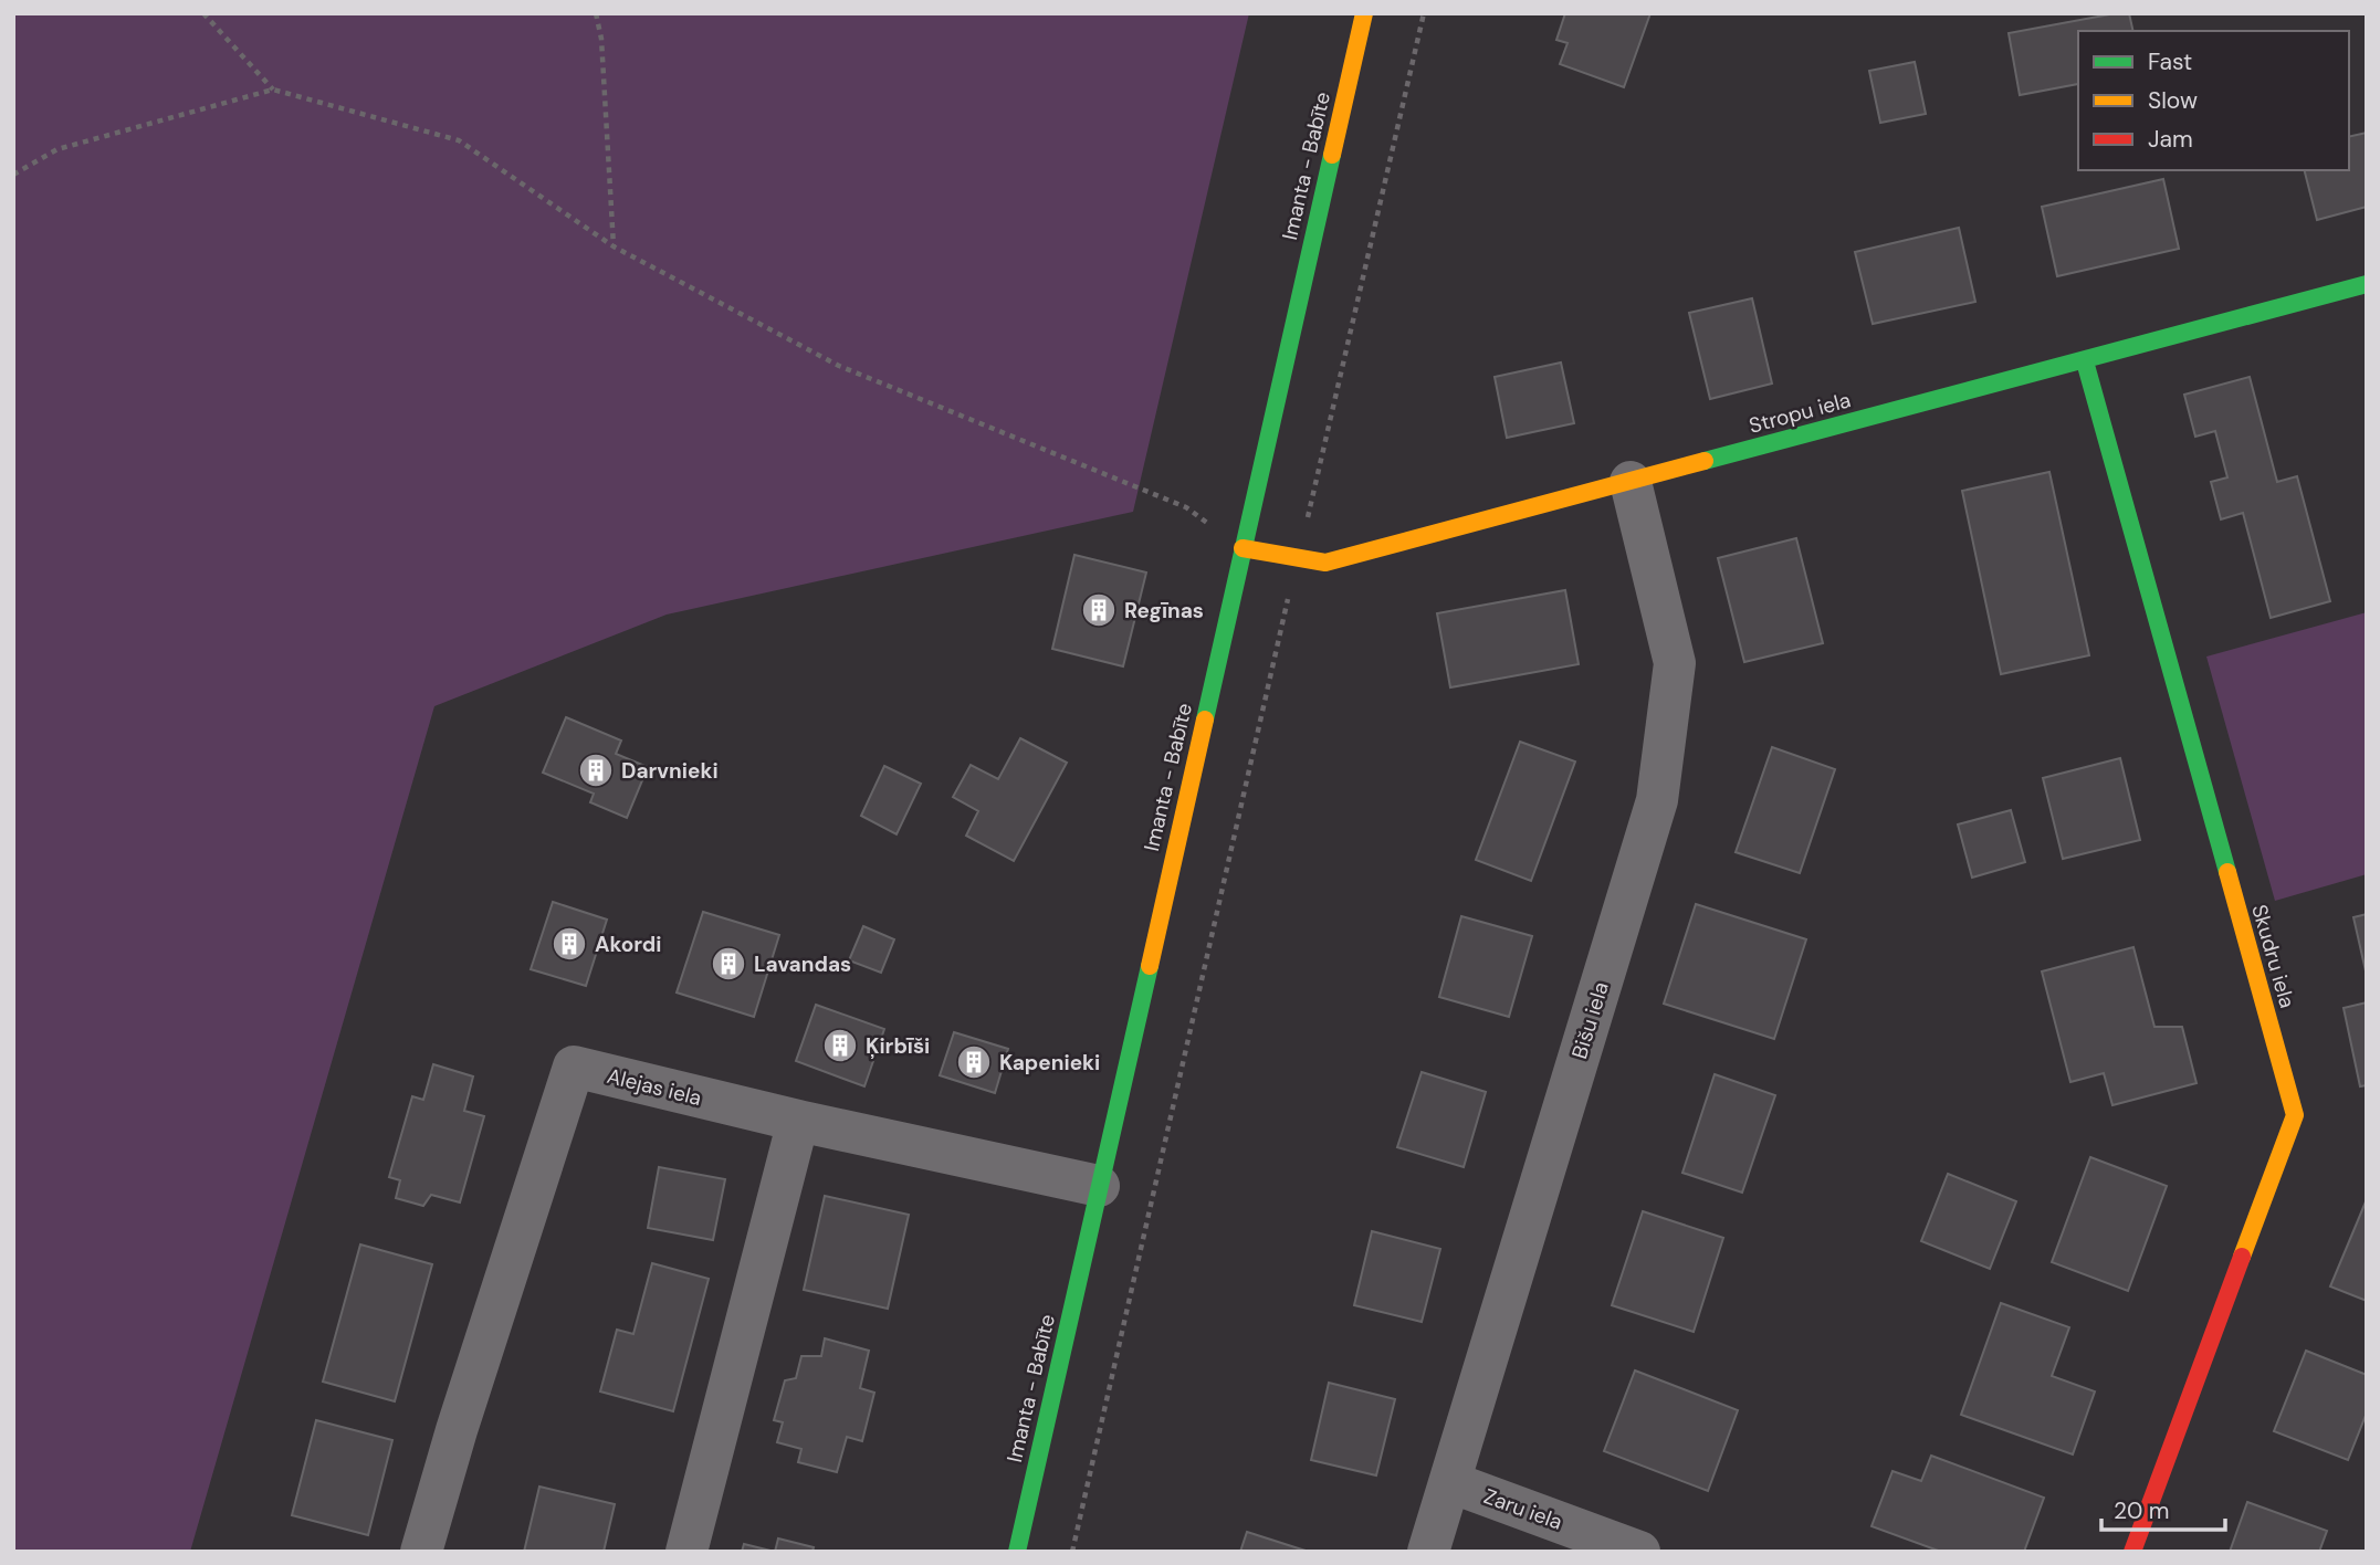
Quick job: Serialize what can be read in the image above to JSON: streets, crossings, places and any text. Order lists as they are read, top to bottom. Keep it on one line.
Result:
{"streets":{"street":["Imanta - Babīte","Stropu iela","Skudru iela","Bišu iela","Alejas iela","Zaru iela"]},"crossings":[["Imanta - Babīte","Stropu iela"],["Stropu iela","Skudru iela"],["Stropu iela","Bišu iela"],["Bišu iela","Zaru iela"]],"places":{"building":["Regīnas","Darvnieki","Akordi","Lavandas","Ķirbīši","Kapenieki"]},"legend":["Fast","Slow","Jam"],"scale_bar":"20 m"}
